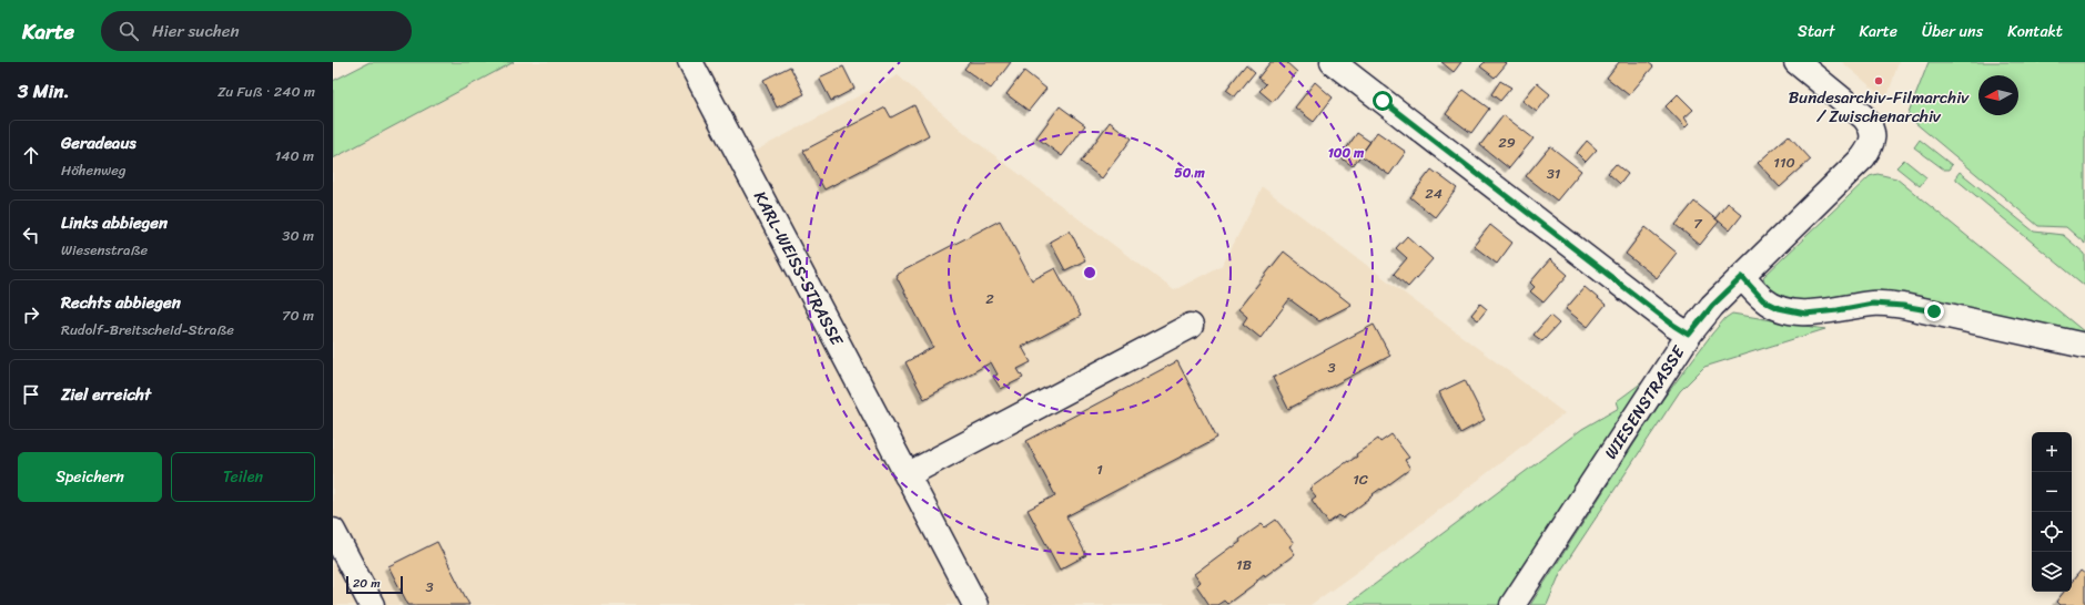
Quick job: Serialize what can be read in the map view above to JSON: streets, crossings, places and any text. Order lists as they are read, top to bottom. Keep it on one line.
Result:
{"streets":{"street":["KARL-WEISS-STRASSE","WIESENSTRASSE"]},"places":["Bundesarchiv-Filmarchiv / Zwischenarchiv"],"house_numbers":["29","110","31","24","7","2","3","1","1C","1B","3"],"scale_bar":"20 m","north":"left","page":{"header":"Karte","search":"Hier suchen","nav":["Start","Karte","Über uns","Kontakt"],"heading":["3 Min.","Zu Fuß · 240 m"],"list":[["Geradeaus","Höhenweg","140 m"],["Links abbiegen","Wiesenstraße","30 m"],["Rechts abbiegen","Rudolf-Breitscheid-Straße","70 m"],"Ziel erreicht"],"map_buttons":["+","−"],"buttons":["Speichern","Teilen"],"scale":"20 m"},"rings":["100 m","50 m"]}
